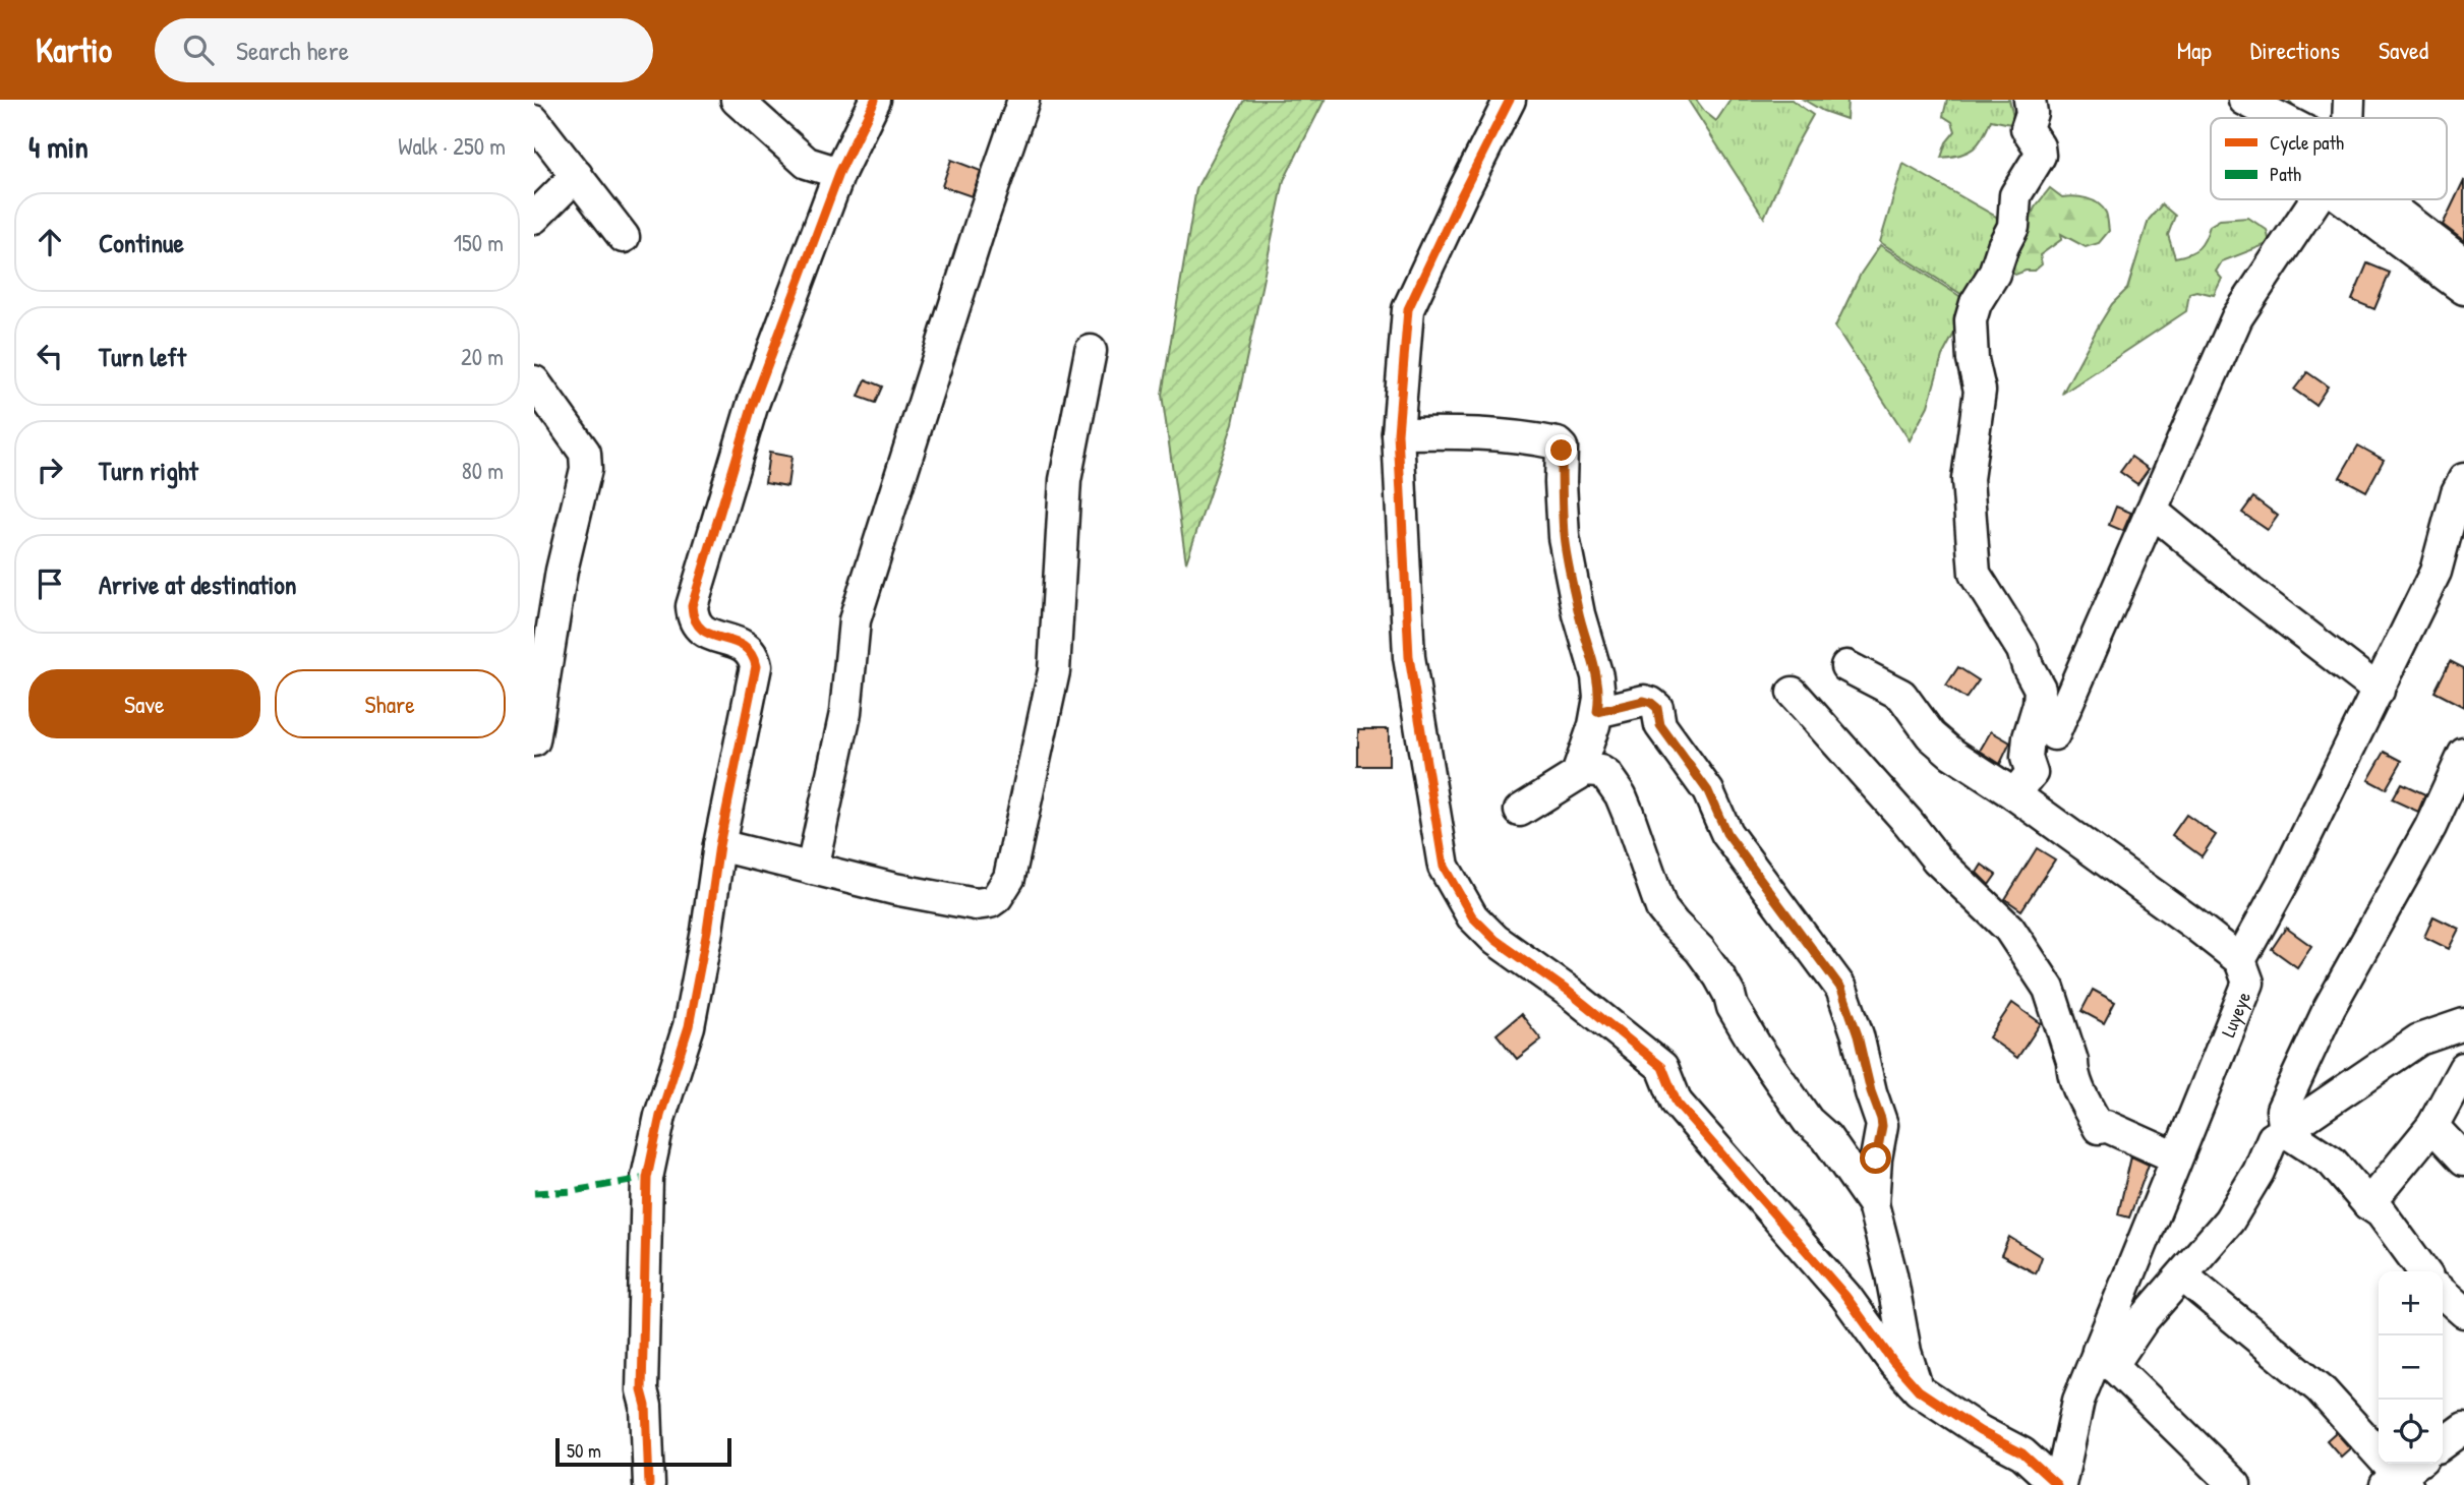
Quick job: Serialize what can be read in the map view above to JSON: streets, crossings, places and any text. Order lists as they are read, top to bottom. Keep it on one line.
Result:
{"streets":{"street":["Luyeye"]},"legend":["Cycle path","Path"],"scale_bar":"50 m","page":{"header":"Kartio","search":"Search here","nav":["Map","Directions","Saved"],"heading":["4 min","Walk · 250 m"],"list":[["Continue","150 m"],["Turn left","20 m"],["Turn right","80 m"],"Arrive at destination"],"buttons":["Save","Share"],"map_buttons":["+","−"],"scale":"50 m"}}
